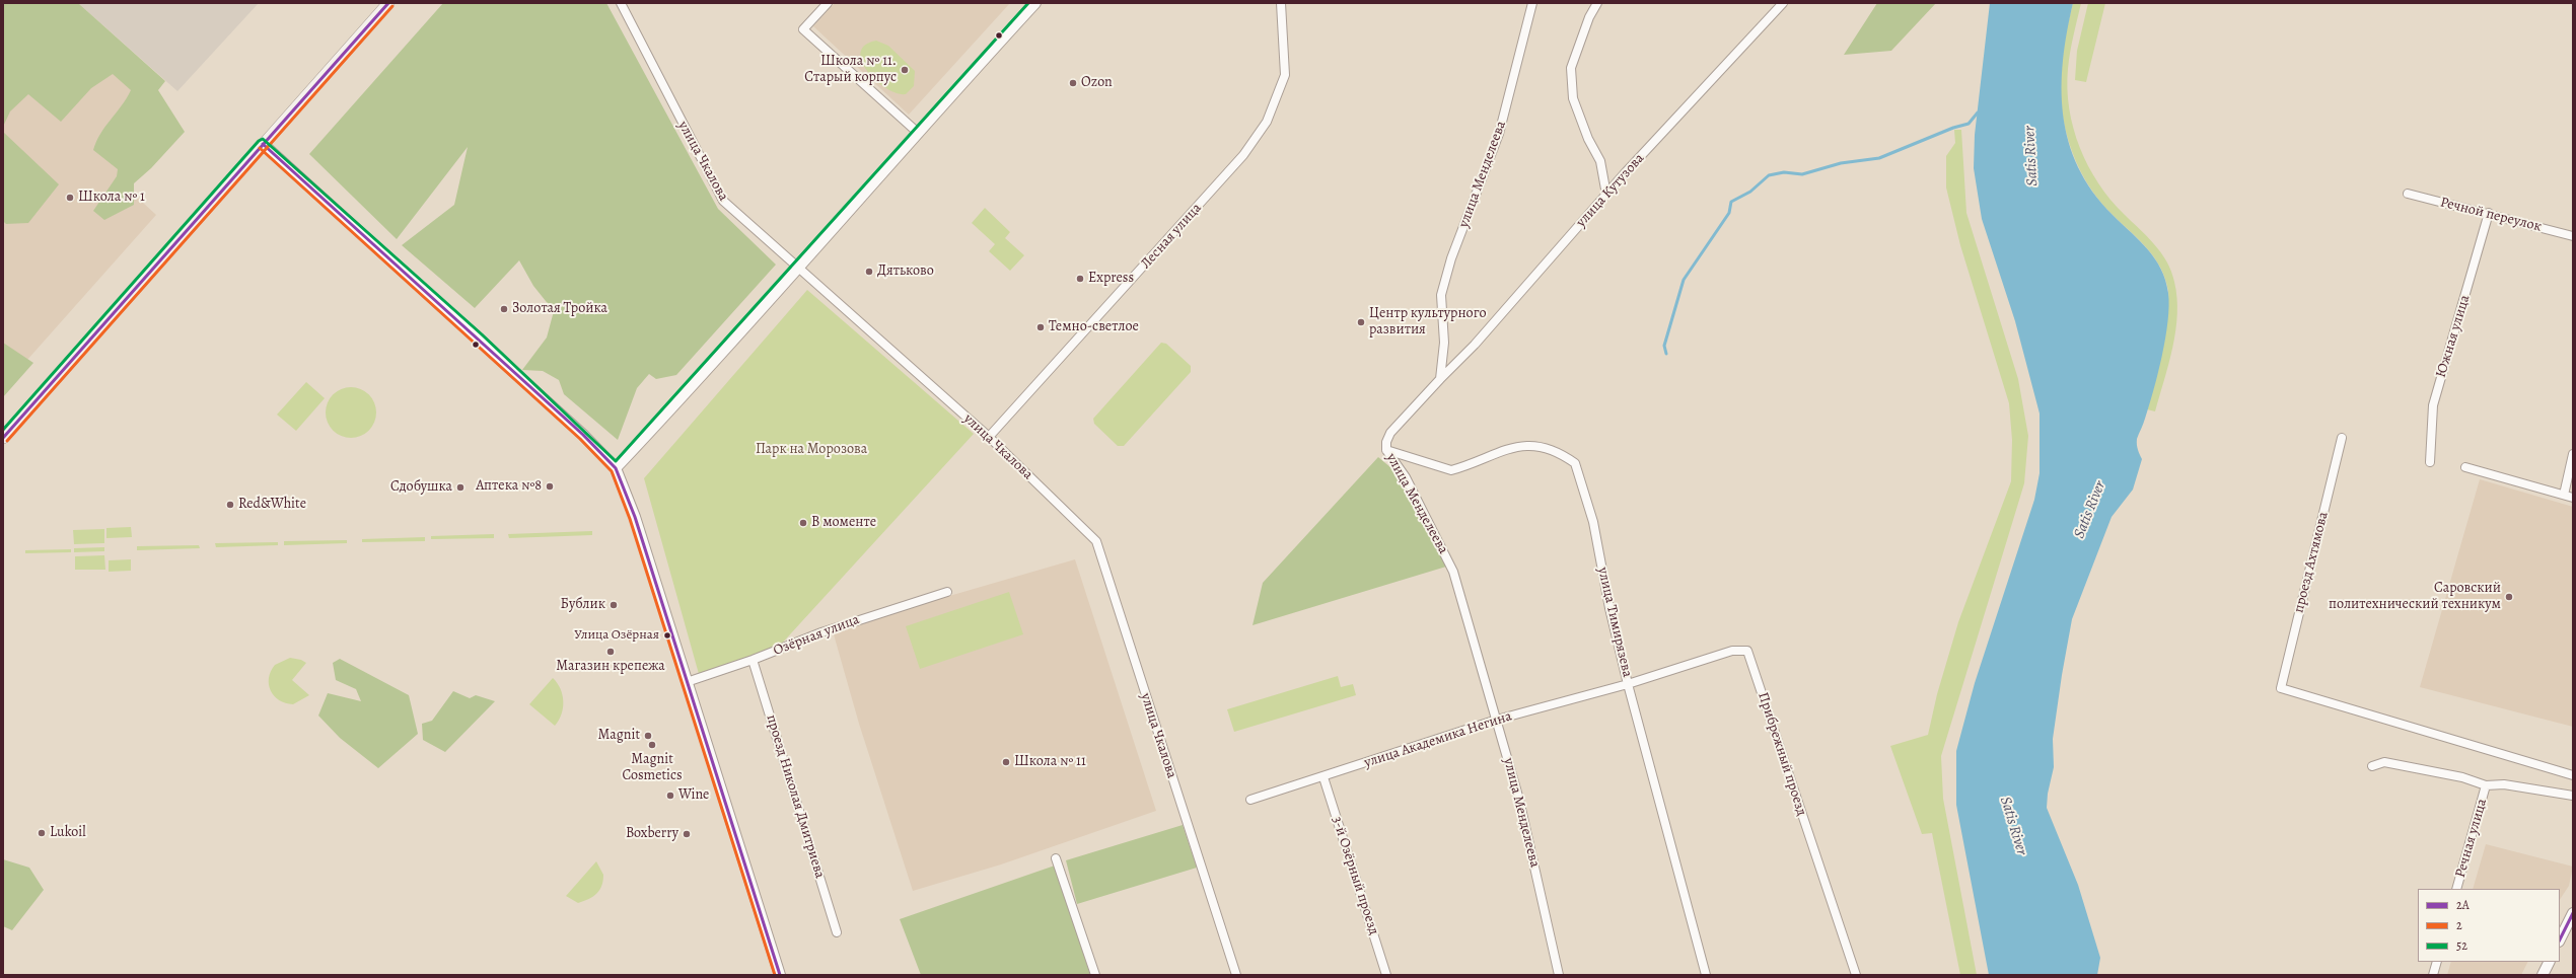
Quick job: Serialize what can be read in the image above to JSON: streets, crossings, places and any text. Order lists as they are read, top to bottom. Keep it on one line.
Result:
{"streets":{"street":["улица Чкалова","улица Менделеева","улица Кутузова","Речной переулок","Лесная улица","Южная улица","проезд Ахтямова","улица Тимирязева","Озёрная улица","улица Академика Негина","Прибрежный проезд","проезд Николая Дмитриева","Речная улица","3-й Озёрный проезд"]},"crossings":[["улица Чкалова","Лесная улица"],["улица Менделеева","улица Кутузова"],["улица Менделеева","улица Тимирязева"],["улица Менделеева","улица Академика Негина"],["Речной переулок","Южная улица"],["улица Тимирязева","улица Академика Негина"],["улица Тимирязева","Прибрежный проезд"],["Озёрная улица","проезд Николая Дмитриева"],["улица Академика Негина","Прибрежный проезд"],["улица Академика Негина","3-й Озёрный проезд"]],"water":["Satis River"],"parks":["Парк на Морозова"],"places":["Школа № 11. Старый корпус","Ozon","Школа № 1","Дятьково","Express","Золотая Тройка","Центр культурного развития","Темно-светлое","Аптека №8","Сдобушка","Red&White","В моменте","Саровский политехнический техникум","Бублик","Улица Озёрная","Магазин крепежа","Magnit","Magnit Cosmetics","Школа № 11","Wine","Lukoil","Boxberry"],"lines":["transit line 2А","transit line 52","transit line 2"],"legend":["2А","2","52"]}
